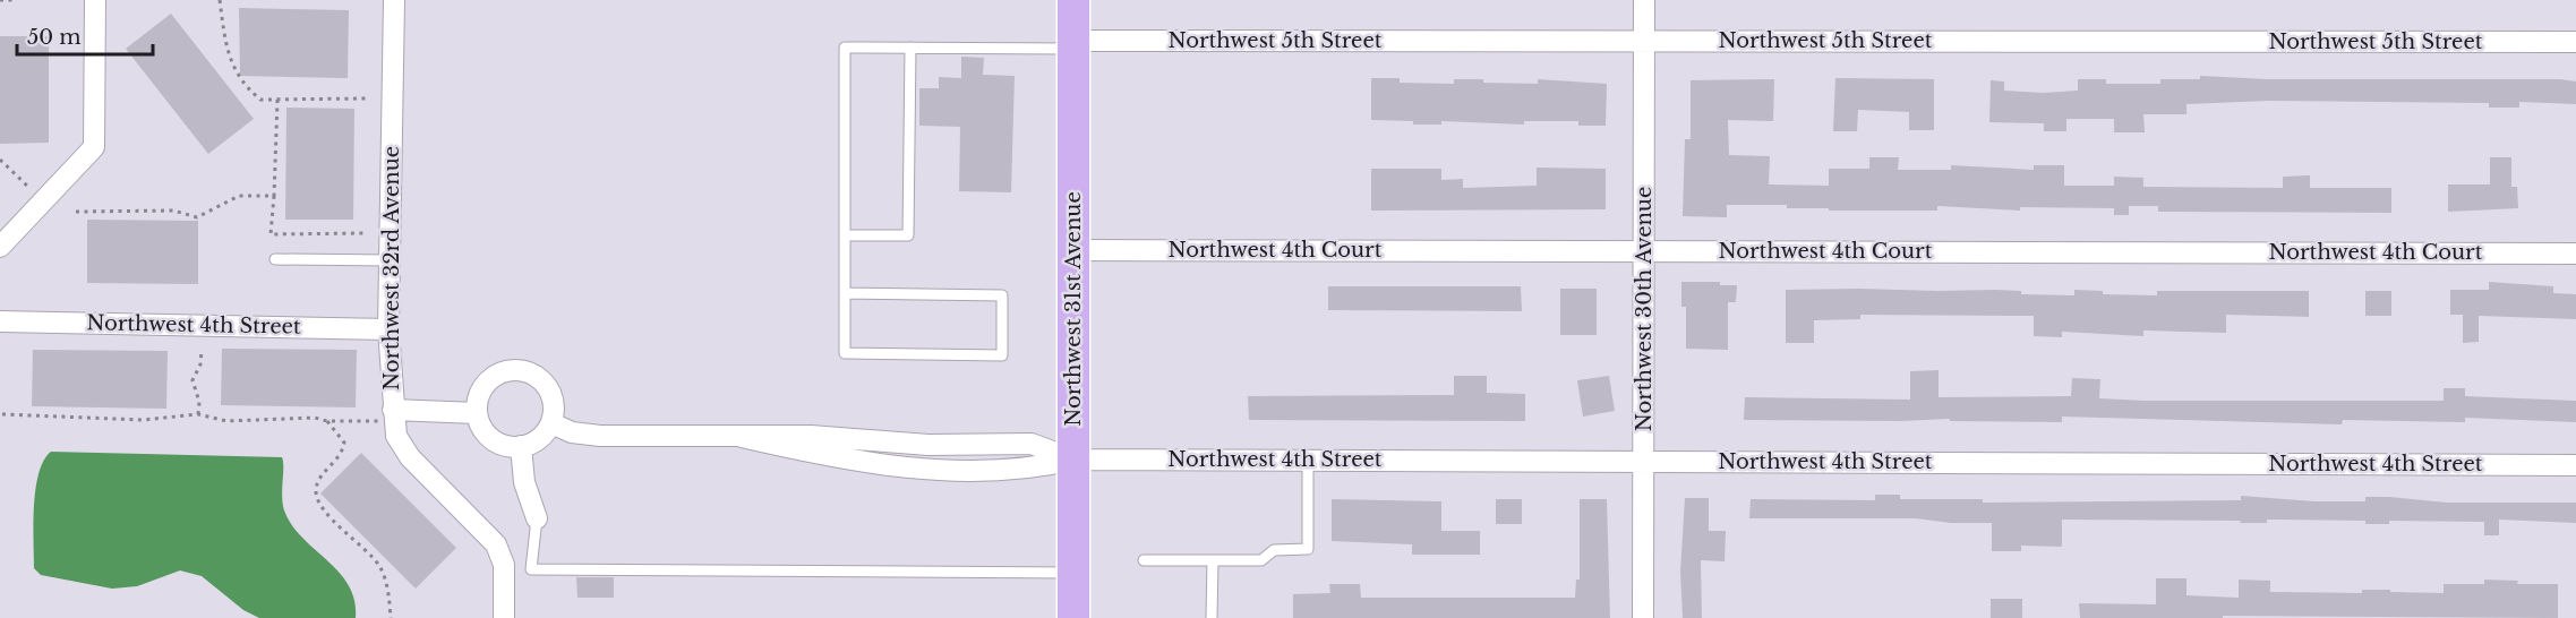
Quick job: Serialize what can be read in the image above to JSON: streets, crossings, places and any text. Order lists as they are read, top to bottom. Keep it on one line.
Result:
{"streets":{"main road":["Northwest 31st Avenue"],"street":["Northwest 5th Street","Northwest 4th Court","Northwest 32rd Avenue","Northwest 30th Avenue","Northwest 4th Street"]},"crossings":[["Northwest 5th Street","Northwest 31st Avenue"],["Northwest 5th Street","Northwest 30th Avenue"],["Northwest 4th Court","Northwest 31st Avenue"],["Northwest 4th Court","Northwest 30th Avenue"],["Northwest 32rd Avenue","Northwest 4th Street"],["Northwest 31st Avenue","Northwest 4th Street"],["Northwest 30th Avenue","Northwest 4th Street"]],"scale_bar":"50 m"}
